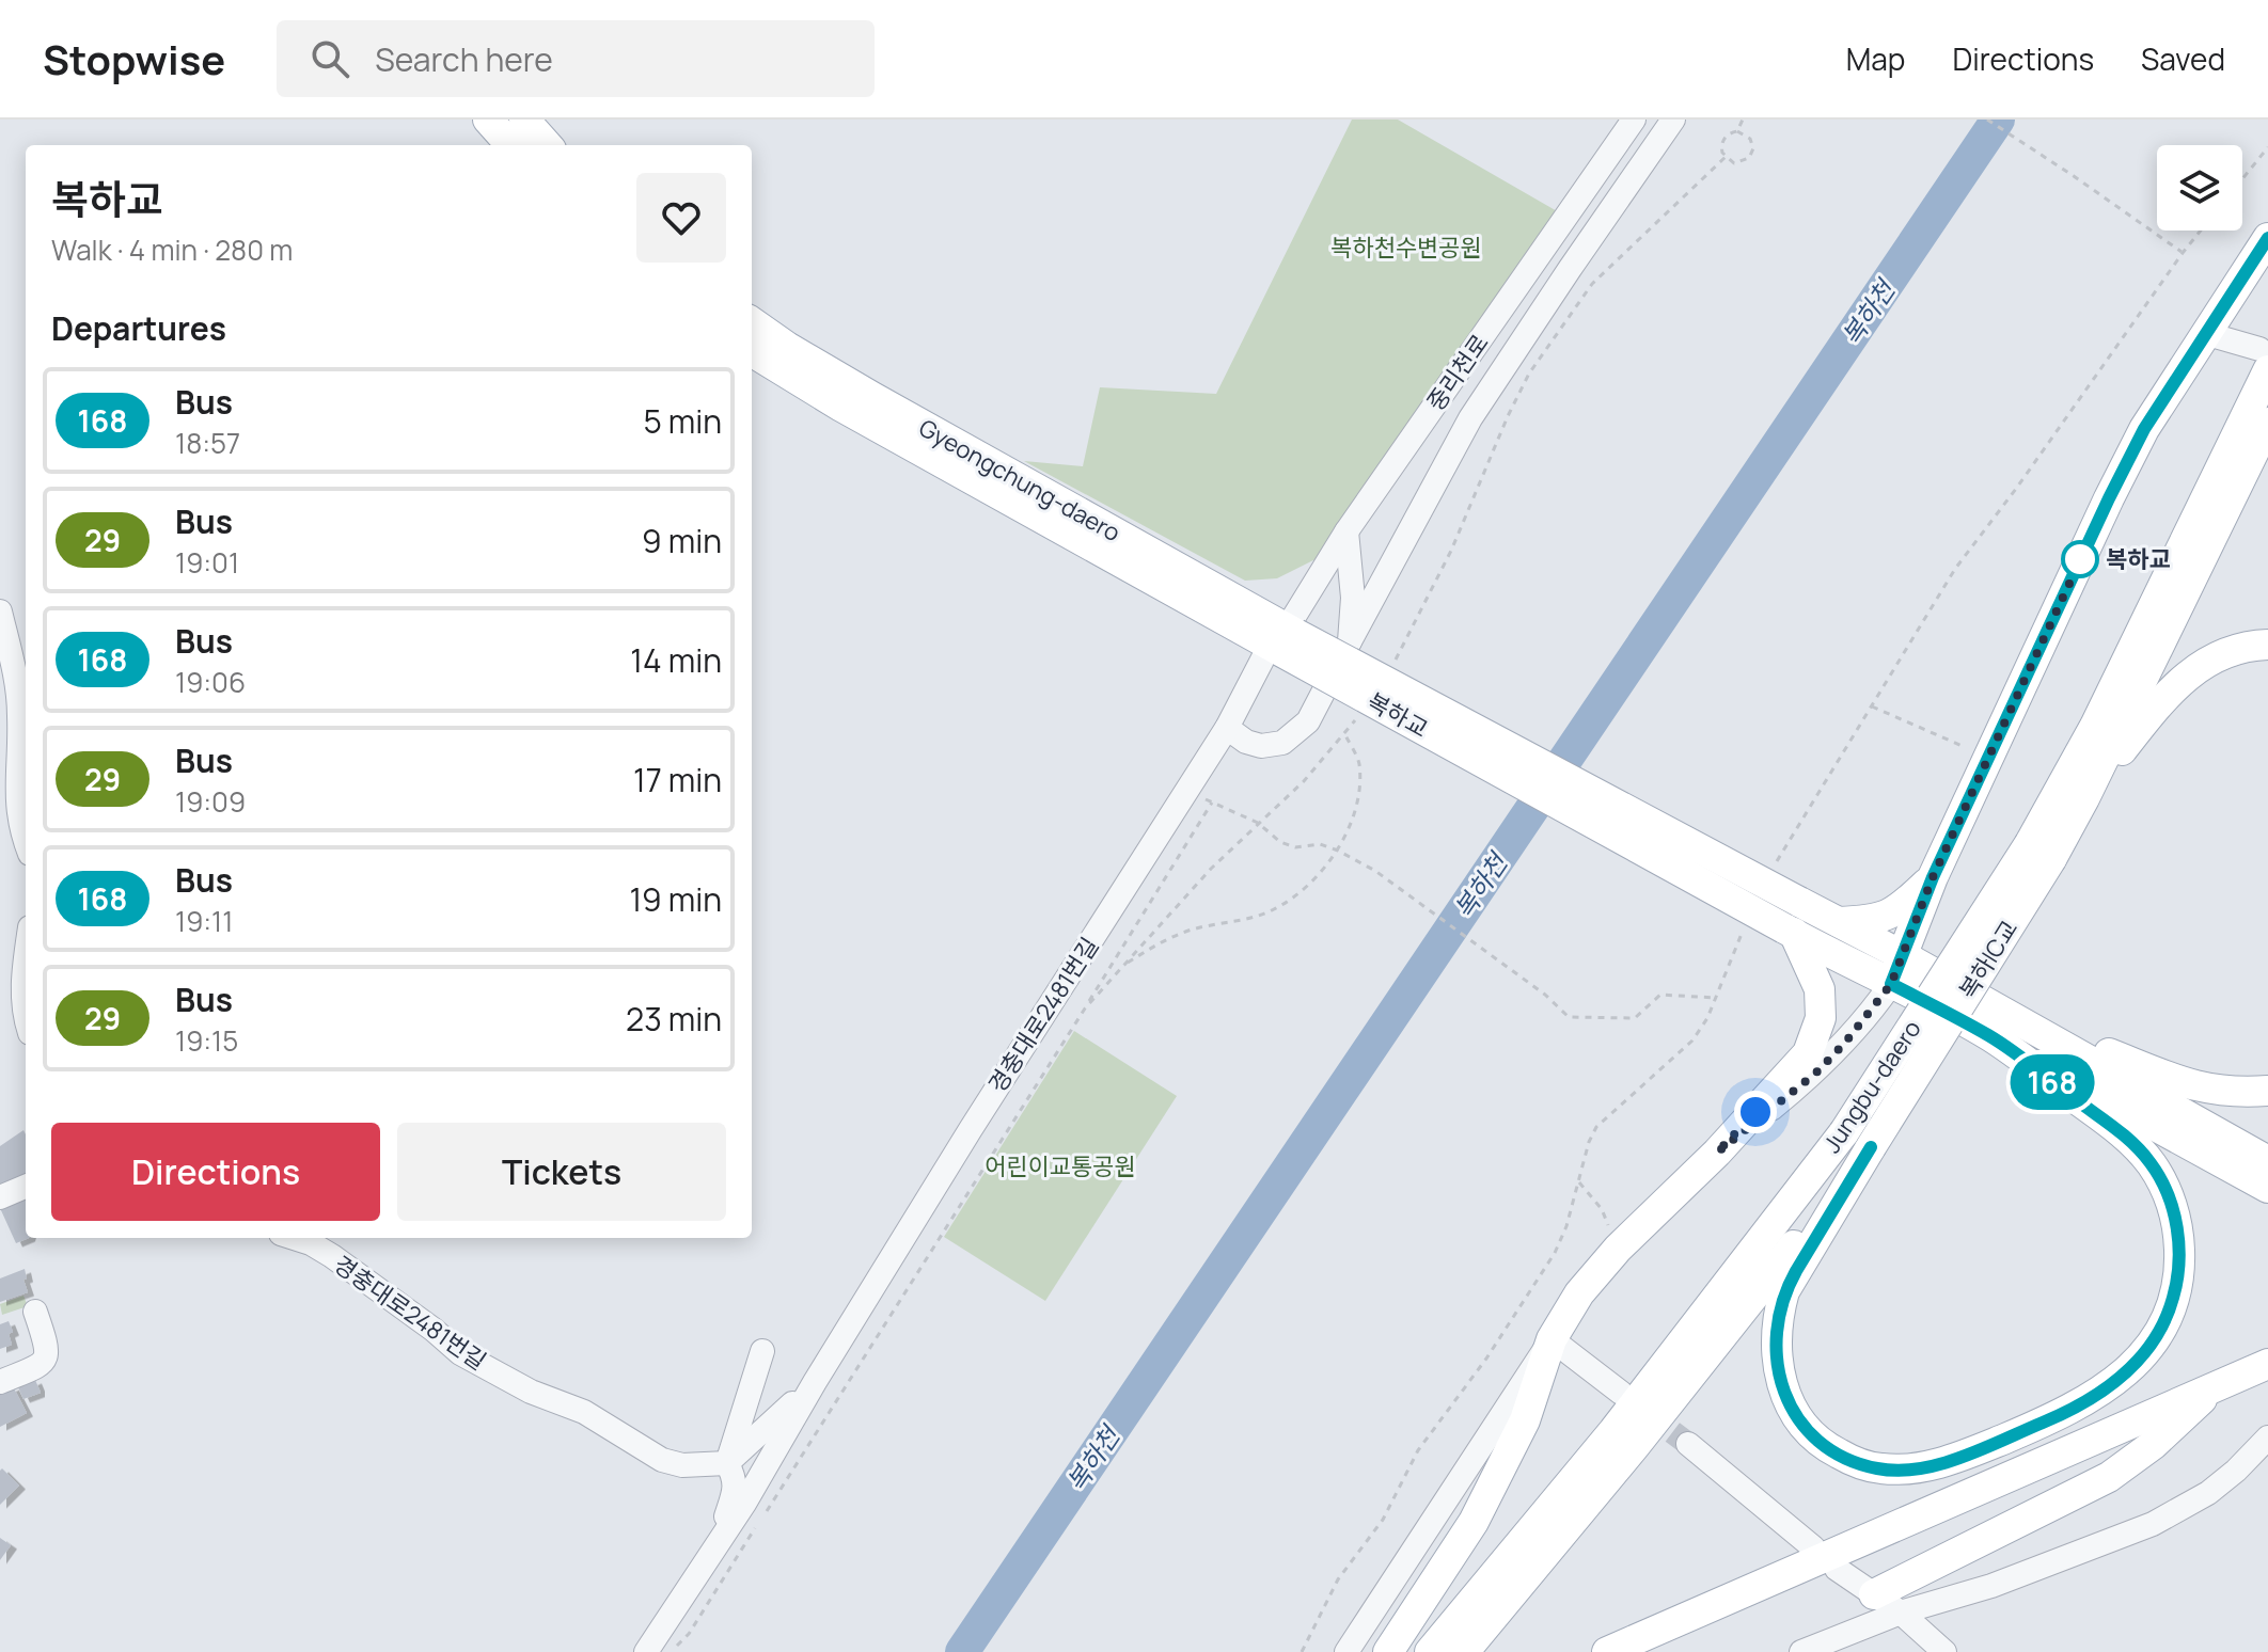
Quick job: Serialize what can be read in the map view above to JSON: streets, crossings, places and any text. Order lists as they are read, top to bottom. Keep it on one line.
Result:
{"streets":{"main road":["Gyeongchung-daero","복하교","복하IC교","Jungbu-daero"],"street":["중리천로","경충대로2481번길"]},"crossings":[["중리천로","Gyeongchung-daero"],["중리천로","복하교"],["중리천로","경충대로2481번길"],["Gyeongchung-daero","복하교"],["Gyeongchung-daero","경충대로2481번길"],["복하교","경충대로2481번길"],["복하IC교","Jungbu-daero"]],"water":["복하천"],"parks":["복하천수변공원","어린이교통공원"],"places":["복하교"],"lines":["bus line 168"],"page":{"header":"Stopwise","search":"Search here","nav":["Map","Directions","Saved"],"on_map":"168","heading":[["복하교","Walk · 4 min · 280 m"],"Departures"],"list":[{"mark":"168","name":"Bus","note":"18:57","value":"5 min"},{"mark":"29","name":"Bus","note":"19:01","value":"9 min"},{"mark":"168","name":"Bus","note":"19:06","value":"14 min"},{"mark":"29","name":"Bus","note":"19:09","value":"17 min"},{"mark":"168","name":"Bus","note":"19:11","value":"19 min"},{"mark":"29","name":"Bus","note":"19:15","value":"23 min"}],"buttons":["Directions","Tickets"]}}
